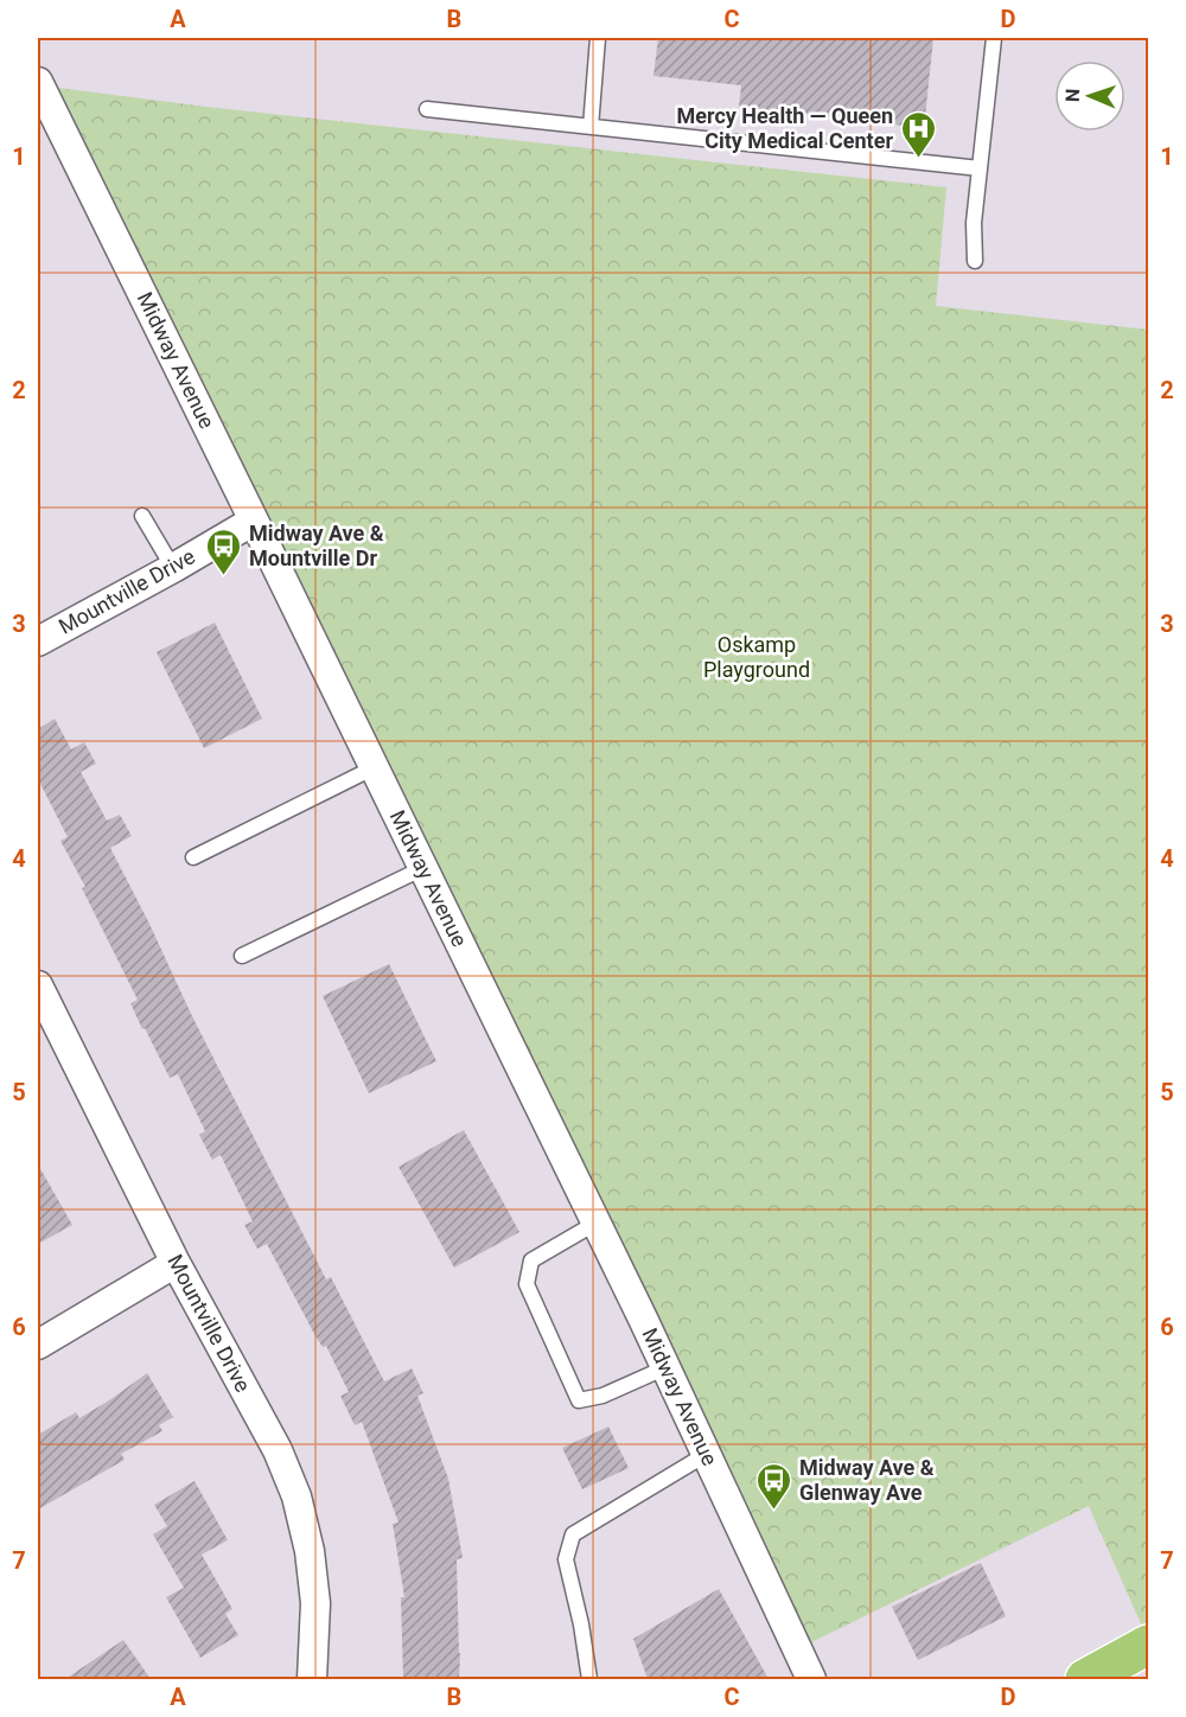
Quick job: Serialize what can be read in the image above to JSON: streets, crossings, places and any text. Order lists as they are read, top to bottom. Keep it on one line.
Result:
{"streets":{"street":["Midway Avenue","Mountville Drive"]},"crossings":[["Midway Avenue","Mountville Drive"]],"parks":["Oskamp Playground"],"places":{"hospital":["Mercy Health — Queen City Medical Center"],"bus stop":["Midway Ave & Mountville Dr","Midway Ave & Glenway Ave"]},"north":"left","grid":{"columns":["A","B","C","D"],"rows":["1","2","3","4","5","6","7"]}}
